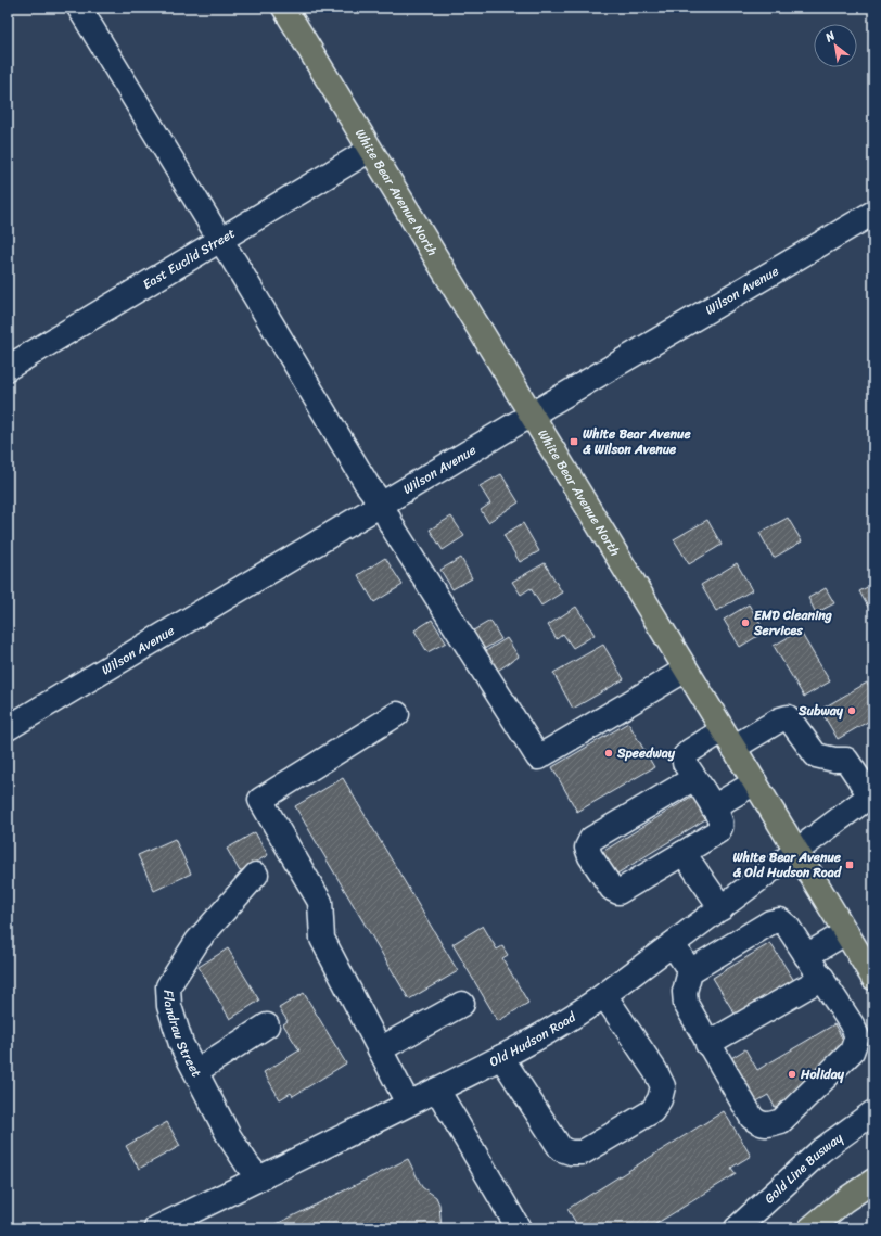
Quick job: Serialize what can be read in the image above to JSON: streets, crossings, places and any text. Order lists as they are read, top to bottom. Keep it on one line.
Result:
{"streets":{"main road":["White Bear Avenue North"],"street":["East Euclid Street","Wilson Avenue","Flandrau Street","Old Hudson Road","Gold Line Busway"]},"crossings":[["White Bear Avenue North","East Euclid Street"],["White Bear Avenue North","Wilson Avenue"],["White Bear Avenue North","Old Hudson Road"],["Flandrau Street","Old Hudson Road"]],"places":{"transit":["White Bear Avenue & Wilson Avenue","White Bear Avenue & Old Hudson Road"],"other":["EMD Cleaning Services","Subway","Speedway","Holiday"]},"north":"top left"}
